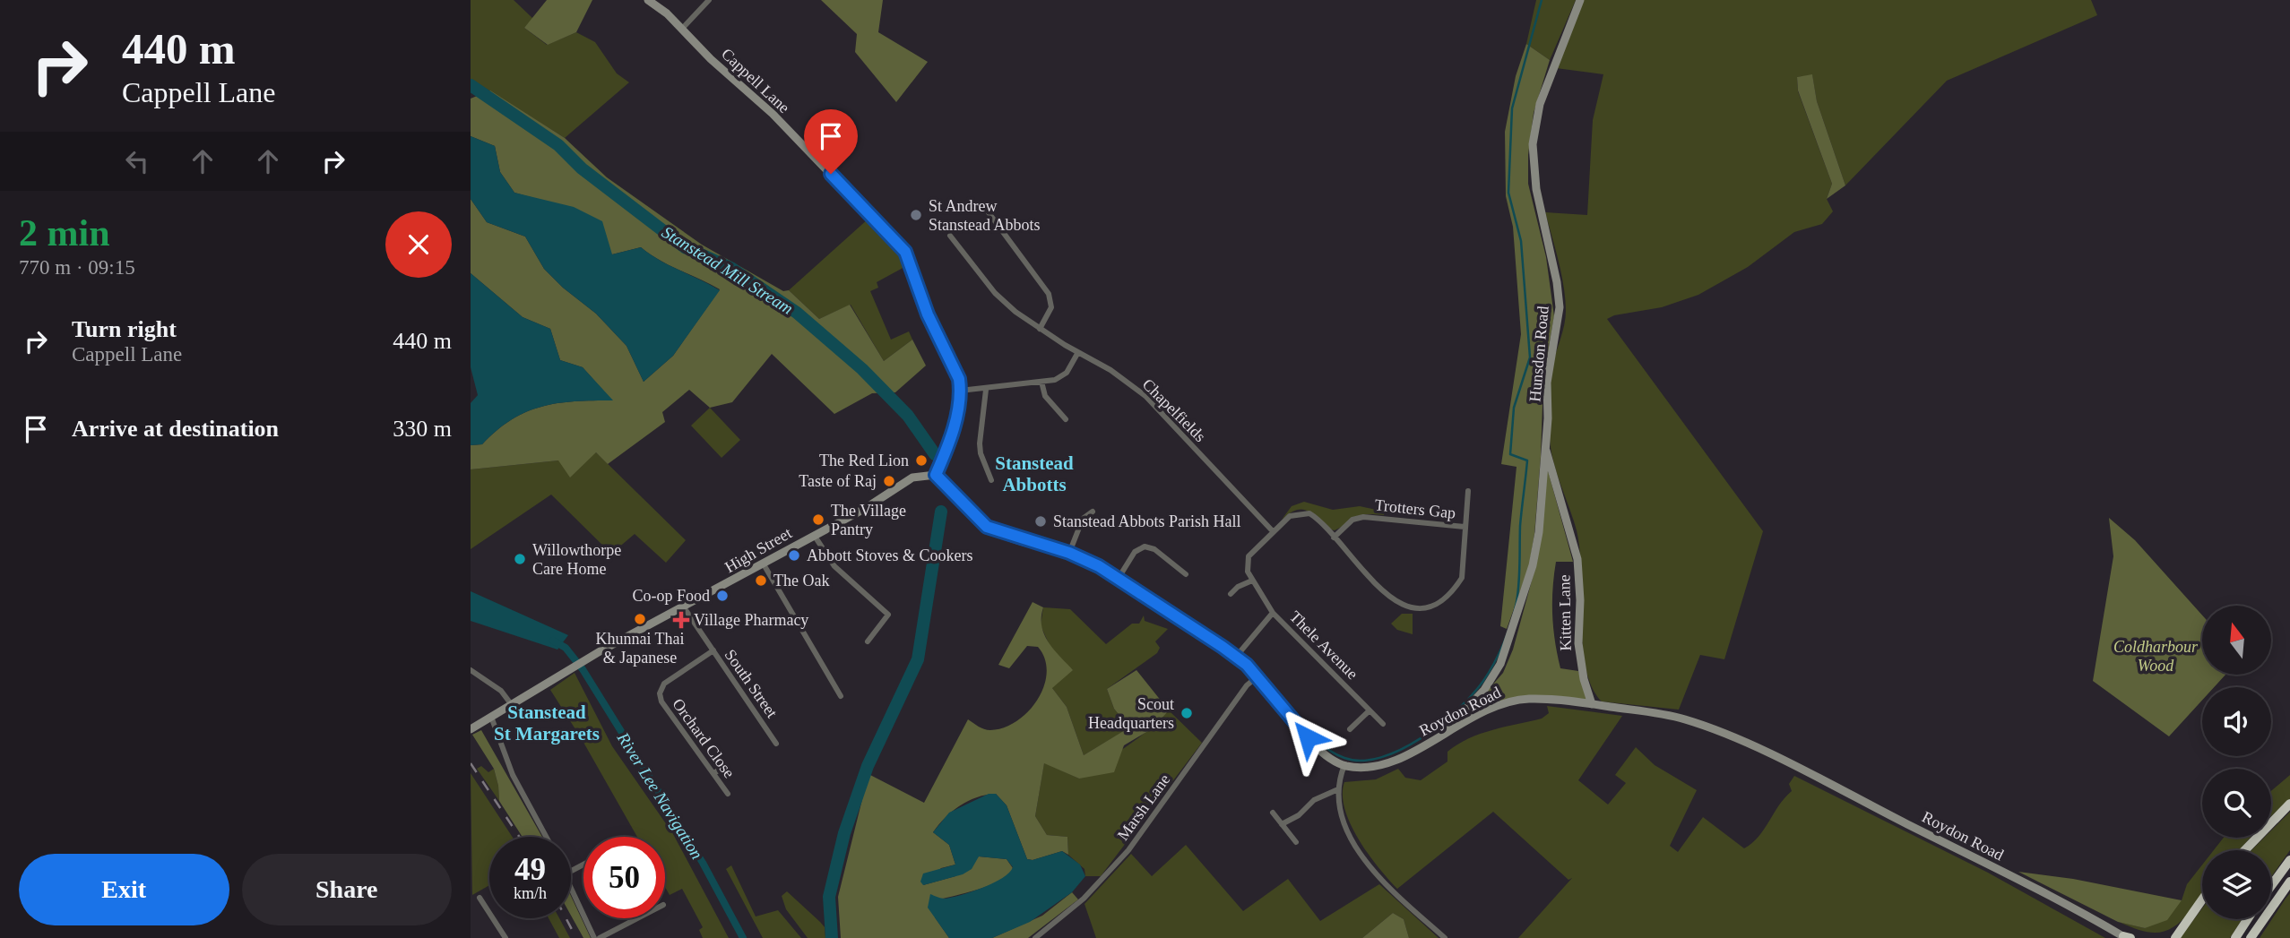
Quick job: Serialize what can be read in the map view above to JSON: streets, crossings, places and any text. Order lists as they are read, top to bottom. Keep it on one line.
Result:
{"streets":{"main road":["Cappell Lane","Hunsdon Road","High Street","Kitten Lane","Roydon Road"],"street":["Chapelfields","Trotters Gap","Thele Avenue","South Street","Orchard Close","Marsh Lane"]},"crossings":[["Cappell Lane","High Street"],["Hunsdon Road","Kitten Lane"],["Hunsdon Road","Roydon Road"],["High Street","South Street"],["Kitten Lane","Roydon Road"],["South Street","Orchard Close"]],"districts":["Stanstead Abbotts","Stanstead St Margarets"],"water":["Stanstead Mill Stream","River Lee Navigation"],"parks":["Coldharbour Wood"],"places":{"other":["St Andrew Stanstead Abbots","The Red Lion","Taste of Raj","The Village Pantry","Stanstead Abbots Parish Hall","Abbott Stoves & Cookers","Willowthorpe Care Home","The Oak","Co-op Food","Khunnai Thai & Japanese","Scout Headquarters"],"health":["Village Pharmacy"]},"north":"top","page":{"turn":["440 m","Cappell Lane"],"heading":["2 min","770 m · 09:15"],"list":[{"name":"Turn right","note":"Cappell Lane","value":"440 m"},{"name":"Arrive at destination","value":"330 m"}],"speed":"49 km/h","limit":"50","buttons":["Exit","Share"]}}
